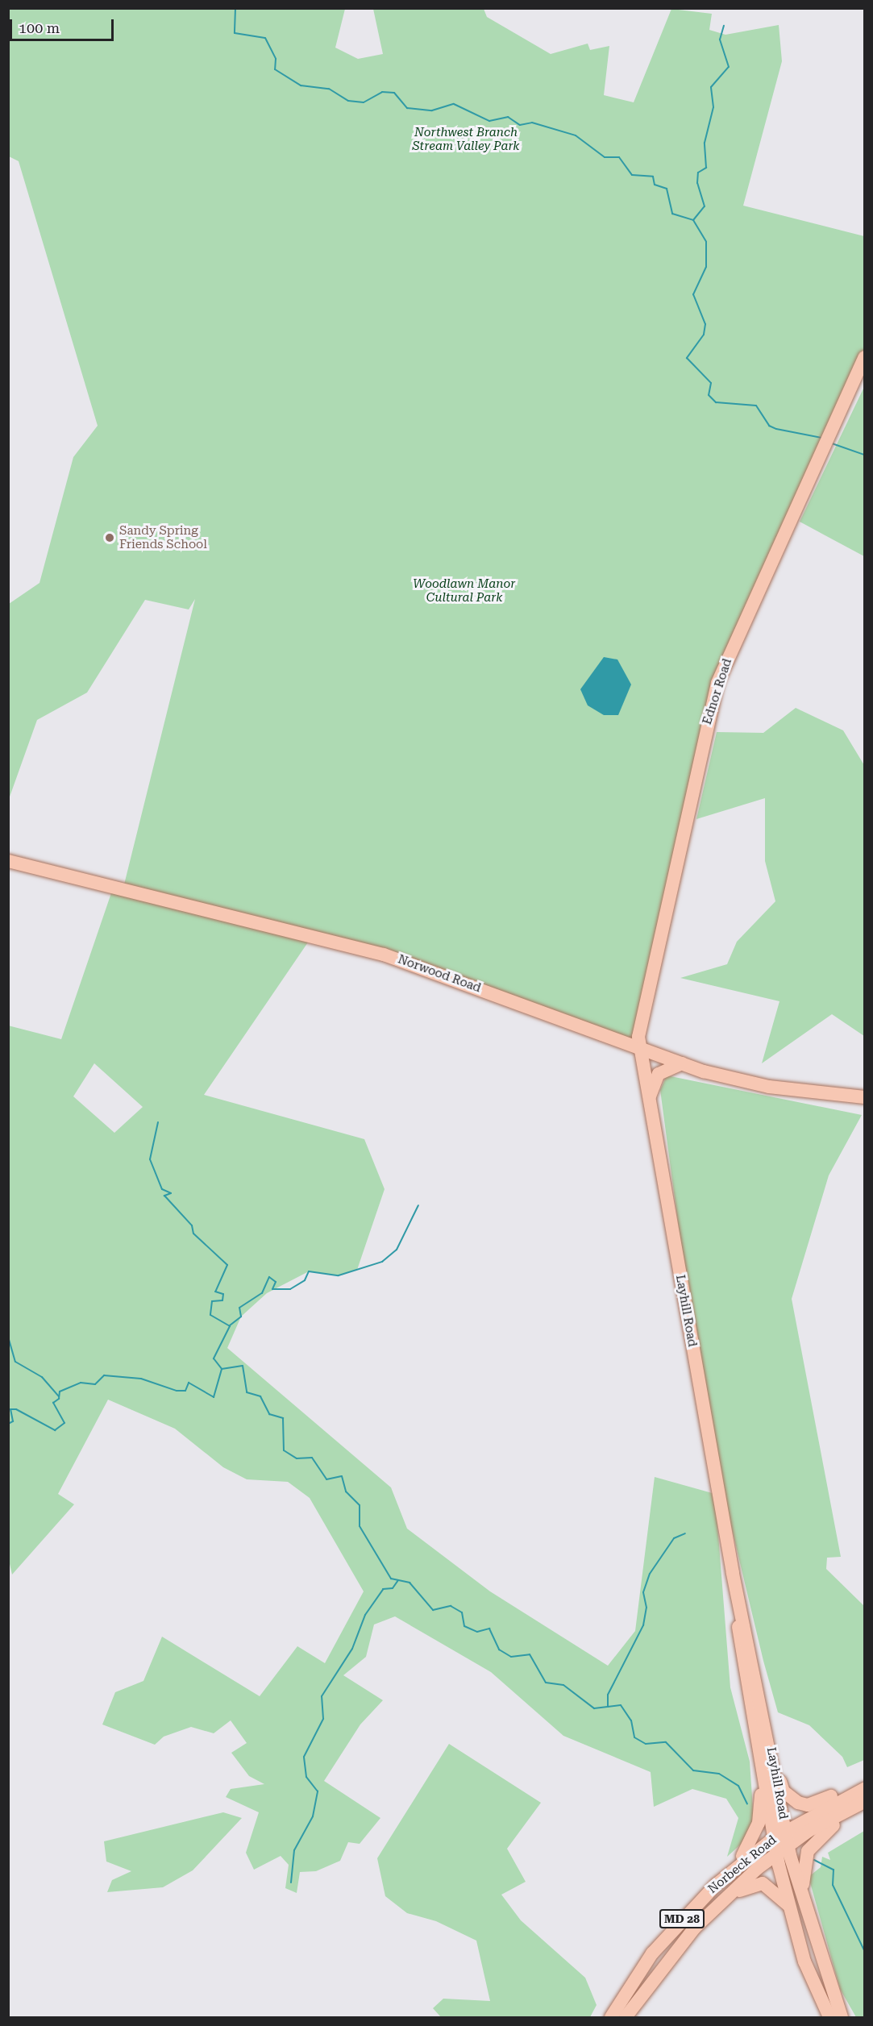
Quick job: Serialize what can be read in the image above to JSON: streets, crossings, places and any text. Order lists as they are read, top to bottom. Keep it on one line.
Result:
{"streets":{"main road":["Ednor Road","Norwood Road","Layhill Road","Norbeck Road","MD 28"]},"crossings":[["Ednor Road","Norwood Road"],["Ednor Road","Layhill Road"],["Norwood Road","Layhill Road"],["Layhill Road","Norbeck Road"]],"parks":["Northwest Branch Stream Valley Park","Woodlawn Manor Cultural Park"],"places":["Sandy Spring Friends School"],"scale_bar":"100 m"}
